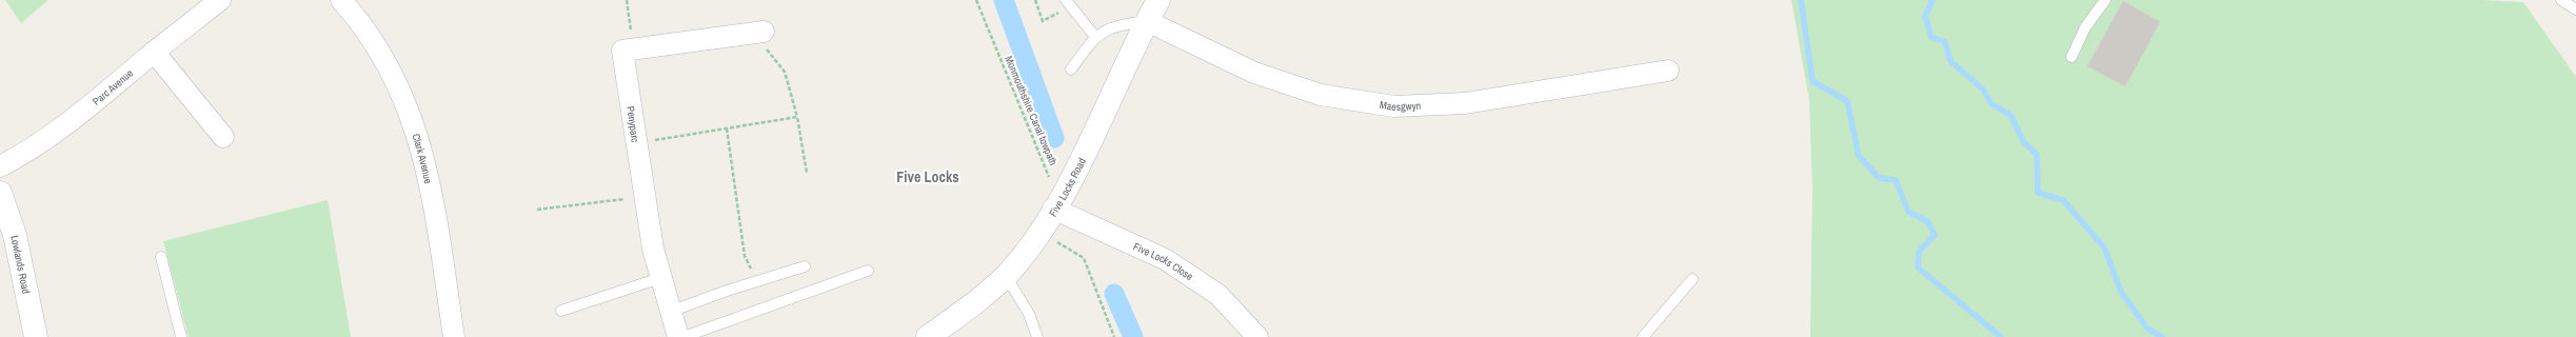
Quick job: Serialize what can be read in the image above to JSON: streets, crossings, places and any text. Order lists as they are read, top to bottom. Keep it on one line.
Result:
{"streets":{"street":["Parc Avenue","Maesgwyn","Penyparc","Clark Avenue","Five Locks Road","Five Locks Close","Lowlands Road"],"path":["Monmouthshire Canal towpath"]},"crossings":[["Maesgwyn","Five Locks Road"],["Five Locks Road","Five Locks Close"]],"districts":["Five Locks"]}
